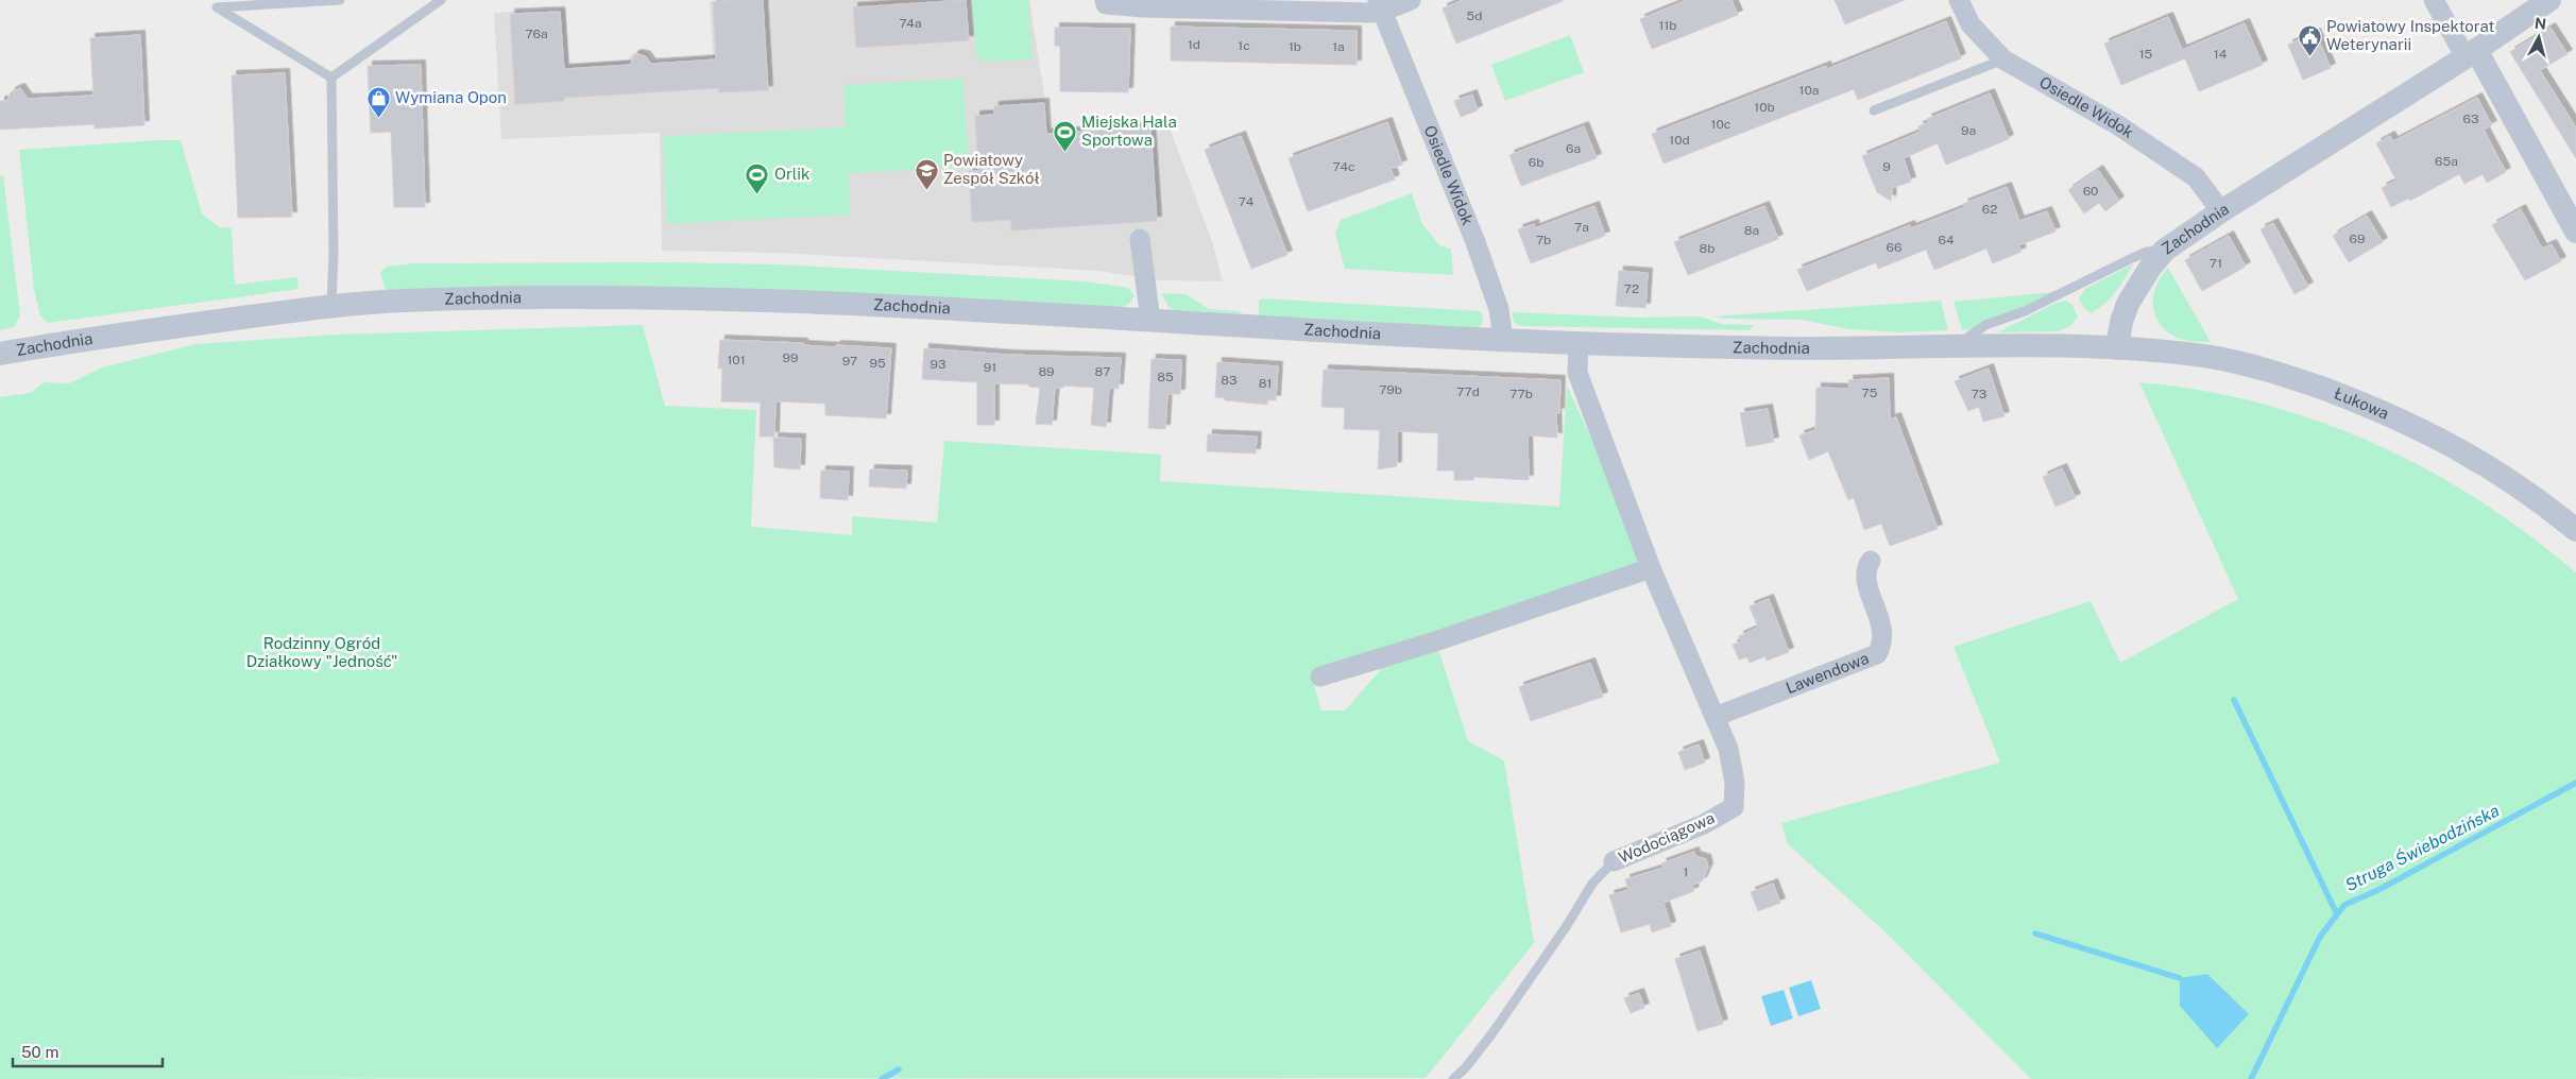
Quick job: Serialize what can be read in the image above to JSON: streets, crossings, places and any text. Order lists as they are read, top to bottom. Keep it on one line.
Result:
{"streets":{"street":["Osiedle Widok","Zachodnia","Łukowa","Lawendowa","Wodociągowa"]},"crossings":[["Osiedle Widok","Zachodnia"],["Zachodnia","Łukowa"],["Zachodnia","Wodociągowa"],["Lawendowa","Wodociągowa"]],"water":["Struga Świebodzińska"],"parks":["Rodzinny Ogród Działkowy \"Jedność\""],"places":{"public building":["Powiatowy Inspektorat Weterynarii"],"shop":["Wymiana Opon"],"sports":["Miejska Hala Sportowa","Orlik"],"school or university":["Powiatowy Zespół Szkół"]},"house_numbers":["5d","74a","11b","76a","1d","1c","1b","1a","15","14","10a","10b","63","10c","9a","10d","6a","65a","6b","74c","9","60","74","62","7a","8a","69","7b","64","66","8b","71","72","99","101","97","95","93","91","89","87","85","83","81","79b","77d","75","77b","73","1"],"scale_bar":"50 m","north":"top"}
